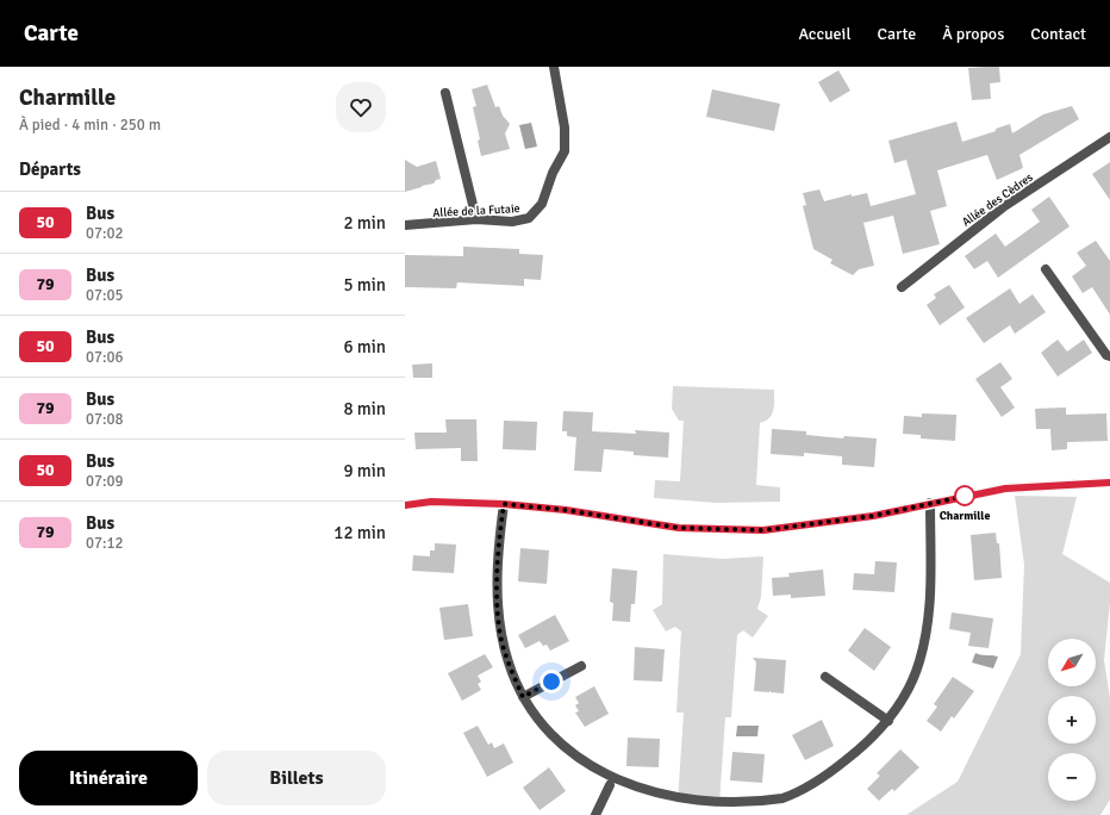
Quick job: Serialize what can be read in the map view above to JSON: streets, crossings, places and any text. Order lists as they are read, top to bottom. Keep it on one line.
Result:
{"streets":{"street":["Allée des Cèdres","Allée de la Futaie"]},"places":["Charmille"],"lines":["bus line 50"],"north":"bottom left","page":{"header":"Carte","nav":["Accueil","Carte","À propos","Contact"],"heading":[["Charmille","À pied · 4 min · 250 m"],"Départs"],"list":[{"mark":"50","name":"Bus","note":"07:02","value":"2 min"},{"mark":"79","name":"Bus","note":"07:05","value":"5 min"},{"mark":"50","name":"Bus","note":"07:06","value":"6 min"},{"mark":"79","name":"Bus","note":"07:08","value":"8 min"},{"mark":"50","name":"Bus","note":"07:09","value":"9 min"},{"mark":"79","name":"Bus","note":"07:12","value":"12 min"}],"map_buttons":["+","−"],"buttons":["Itinéraire","Billets"]}}
